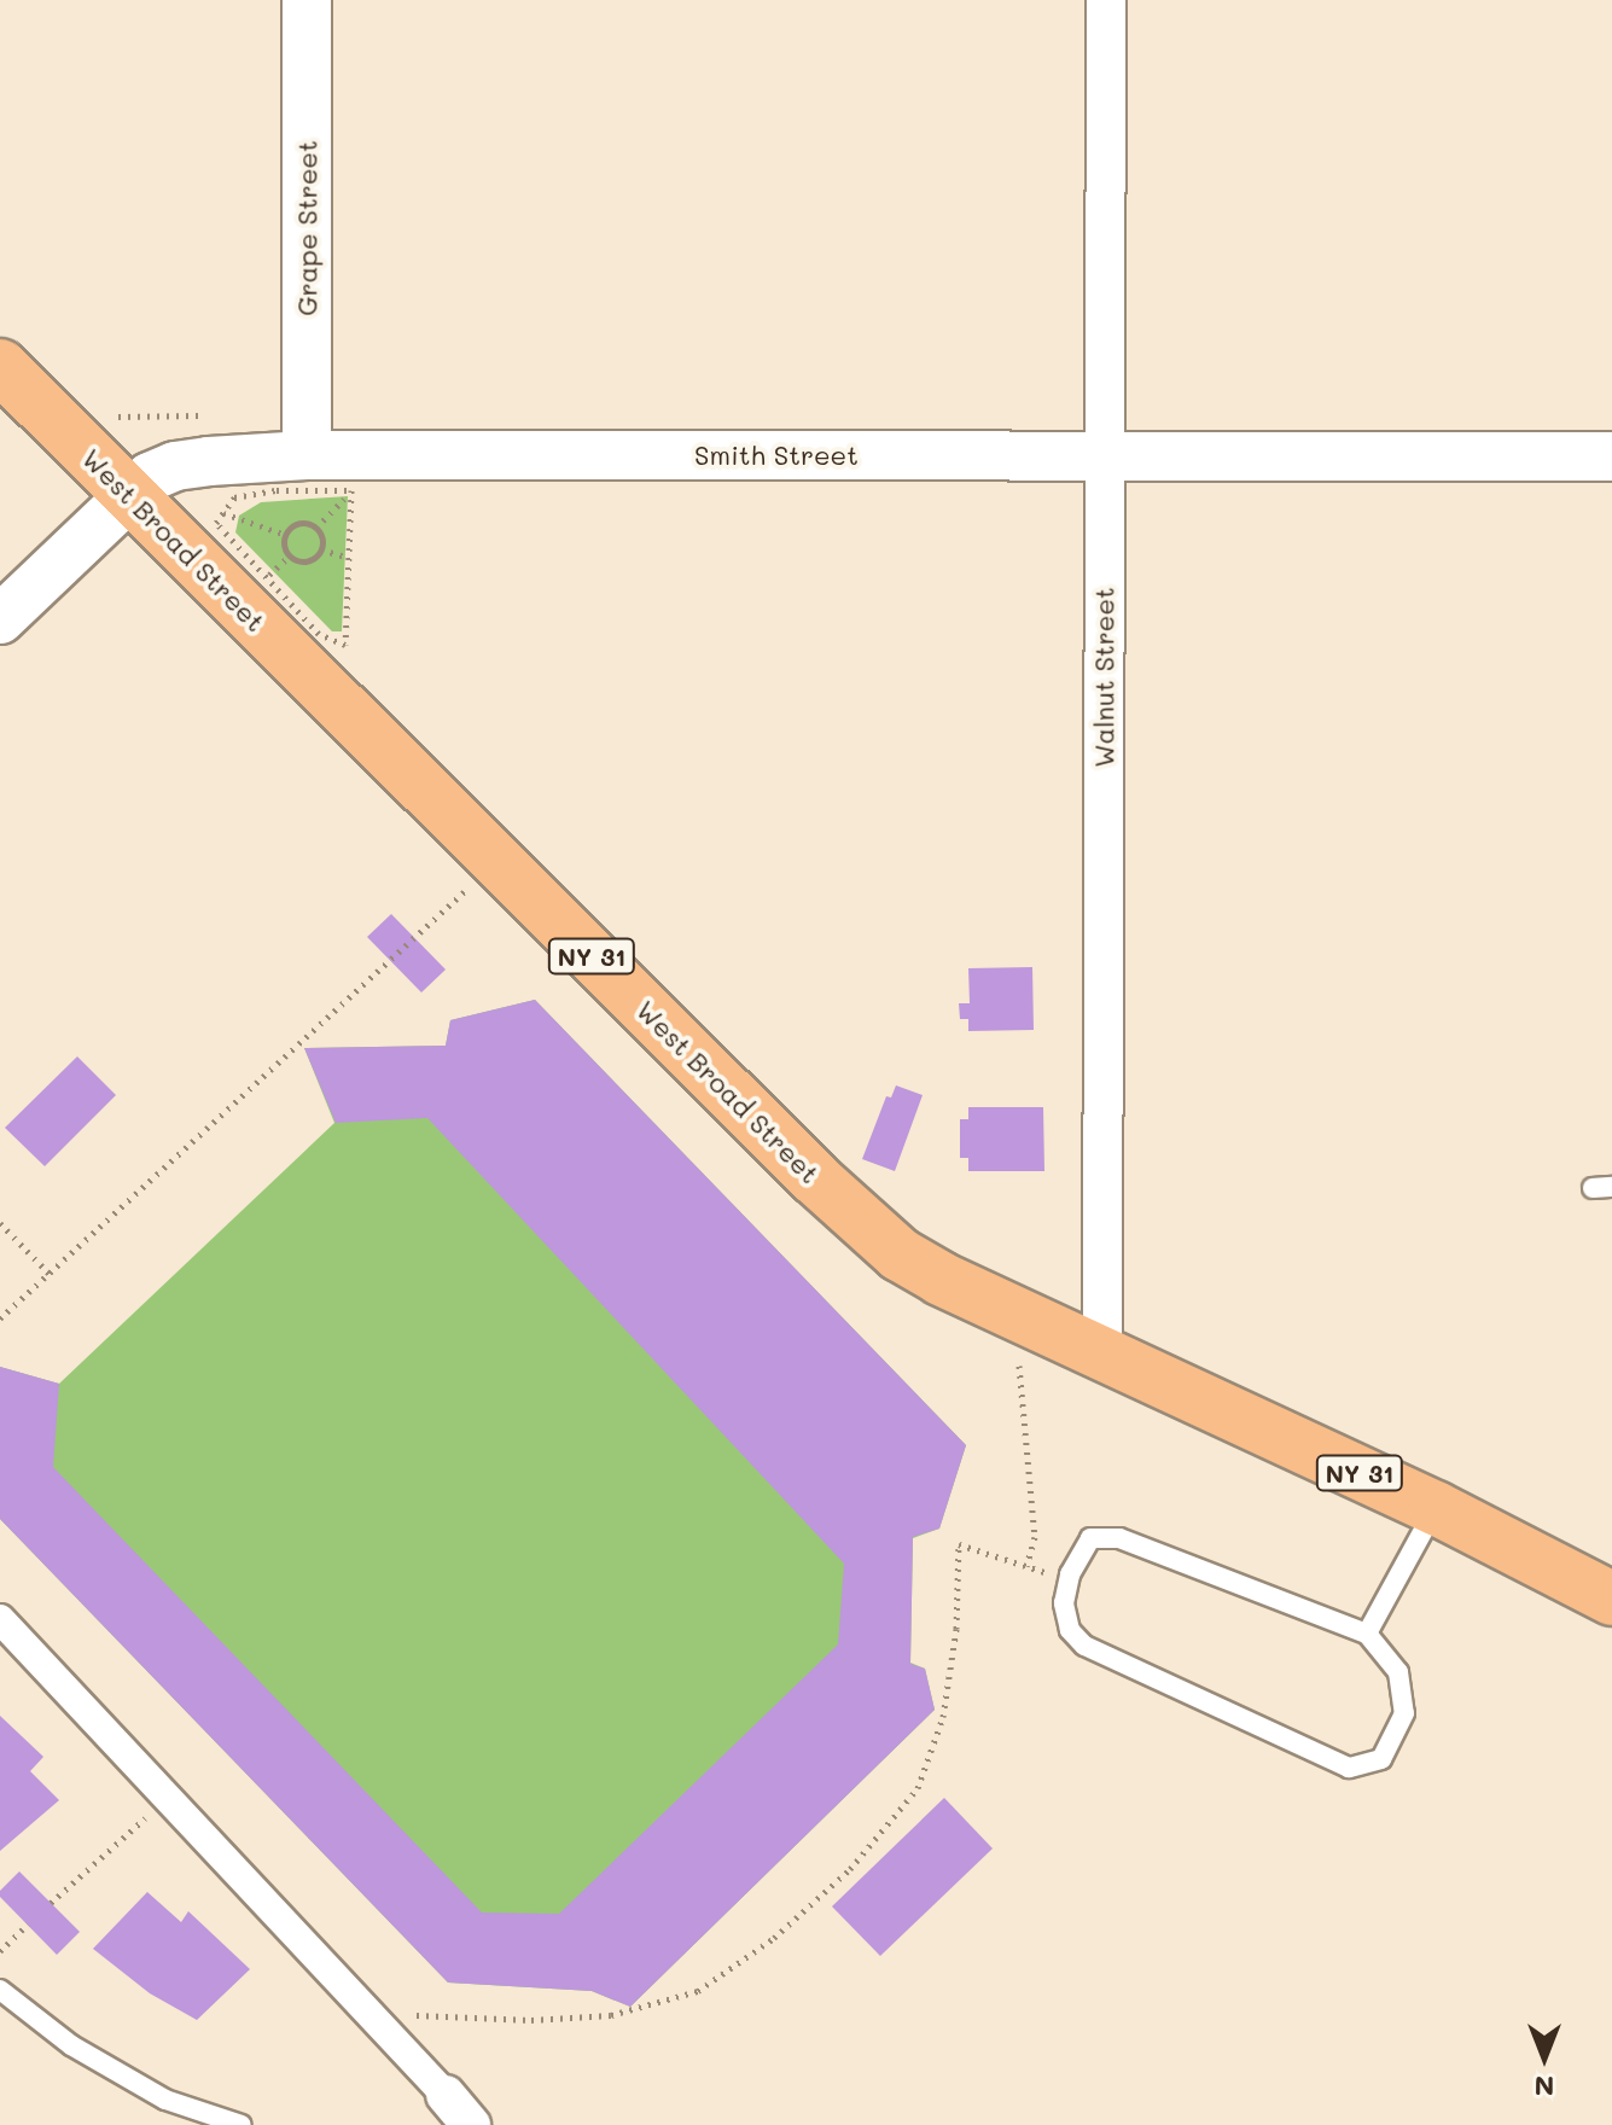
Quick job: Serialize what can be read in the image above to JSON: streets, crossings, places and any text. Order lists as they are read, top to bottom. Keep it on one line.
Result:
{"streets":{"main road":["West Broad Street","NY 31"],"street":["Grape Street","Smith Street","Walnut Street"]},"crossings":[["Grape Street","Smith Street"],["Smith Street","West Broad Street"],["Smith Street","Walnut Street"],["West Broad Street","Walnut Street"]],"north":"bottom"}
